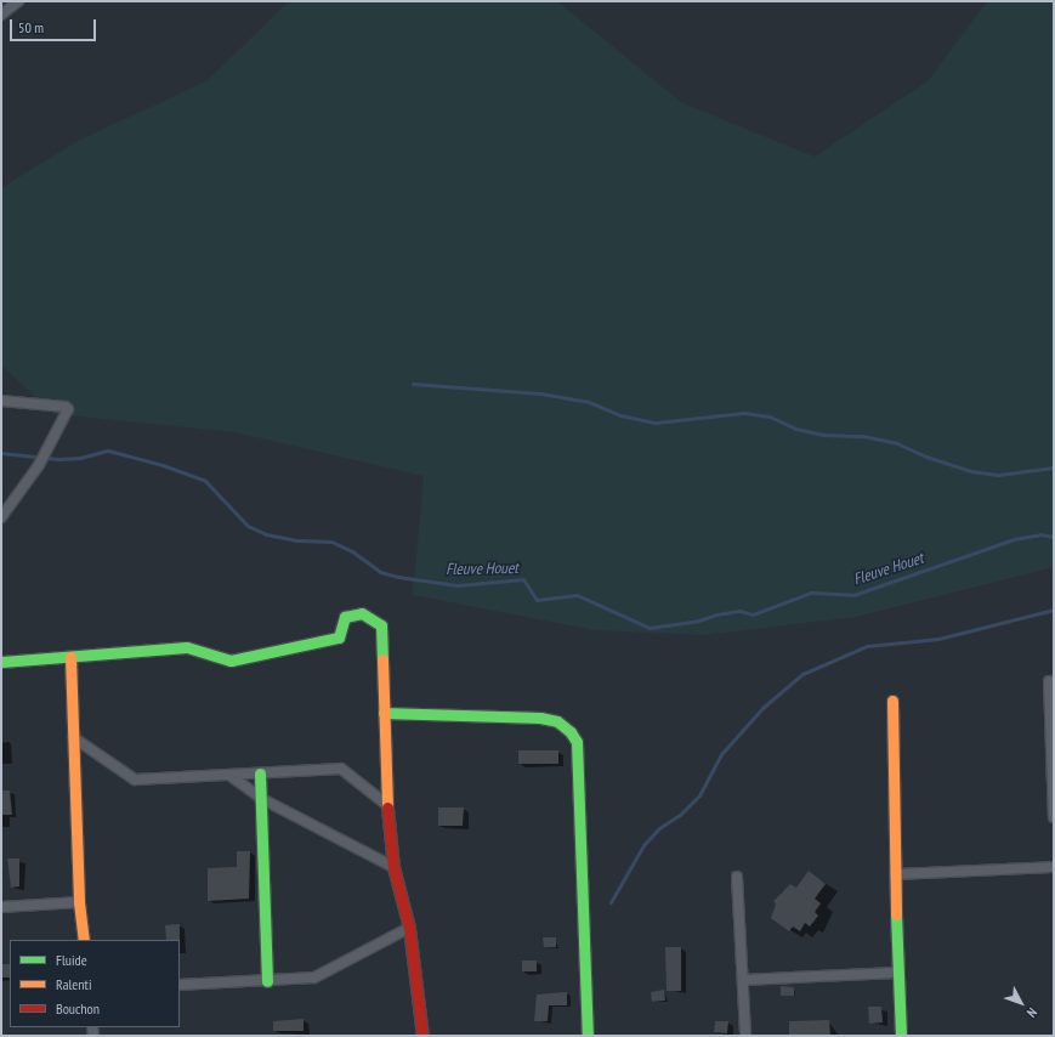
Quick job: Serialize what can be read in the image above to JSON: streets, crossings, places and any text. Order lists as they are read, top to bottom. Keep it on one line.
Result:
{"water":["Fleuve Houet"],"legend":["Fluide","Ralenti","Bouchon"],"scale_bar":"50 m","north":"bottom right"}
